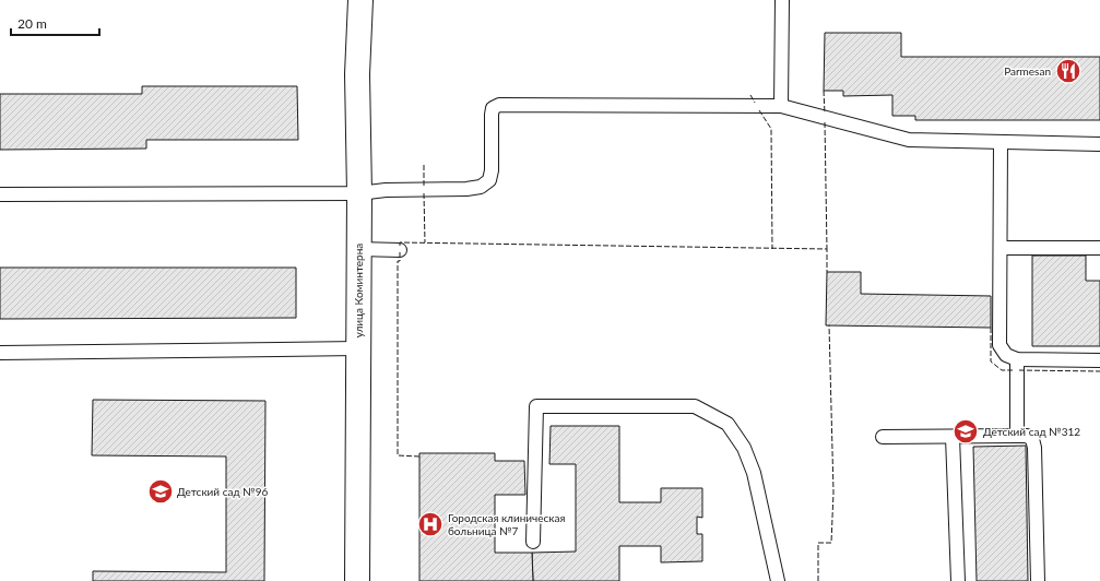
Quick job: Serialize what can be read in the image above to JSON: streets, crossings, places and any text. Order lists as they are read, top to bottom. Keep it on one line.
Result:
{"streets":{"street":["улица Коминтерна"]},"places":{"restaurant":["Parmesan"],"school or university":["Детский сад №312","Детский сад №96"],"hospital":["Городская клиническая больница №7"]},"scale_bar":"20 m"}
